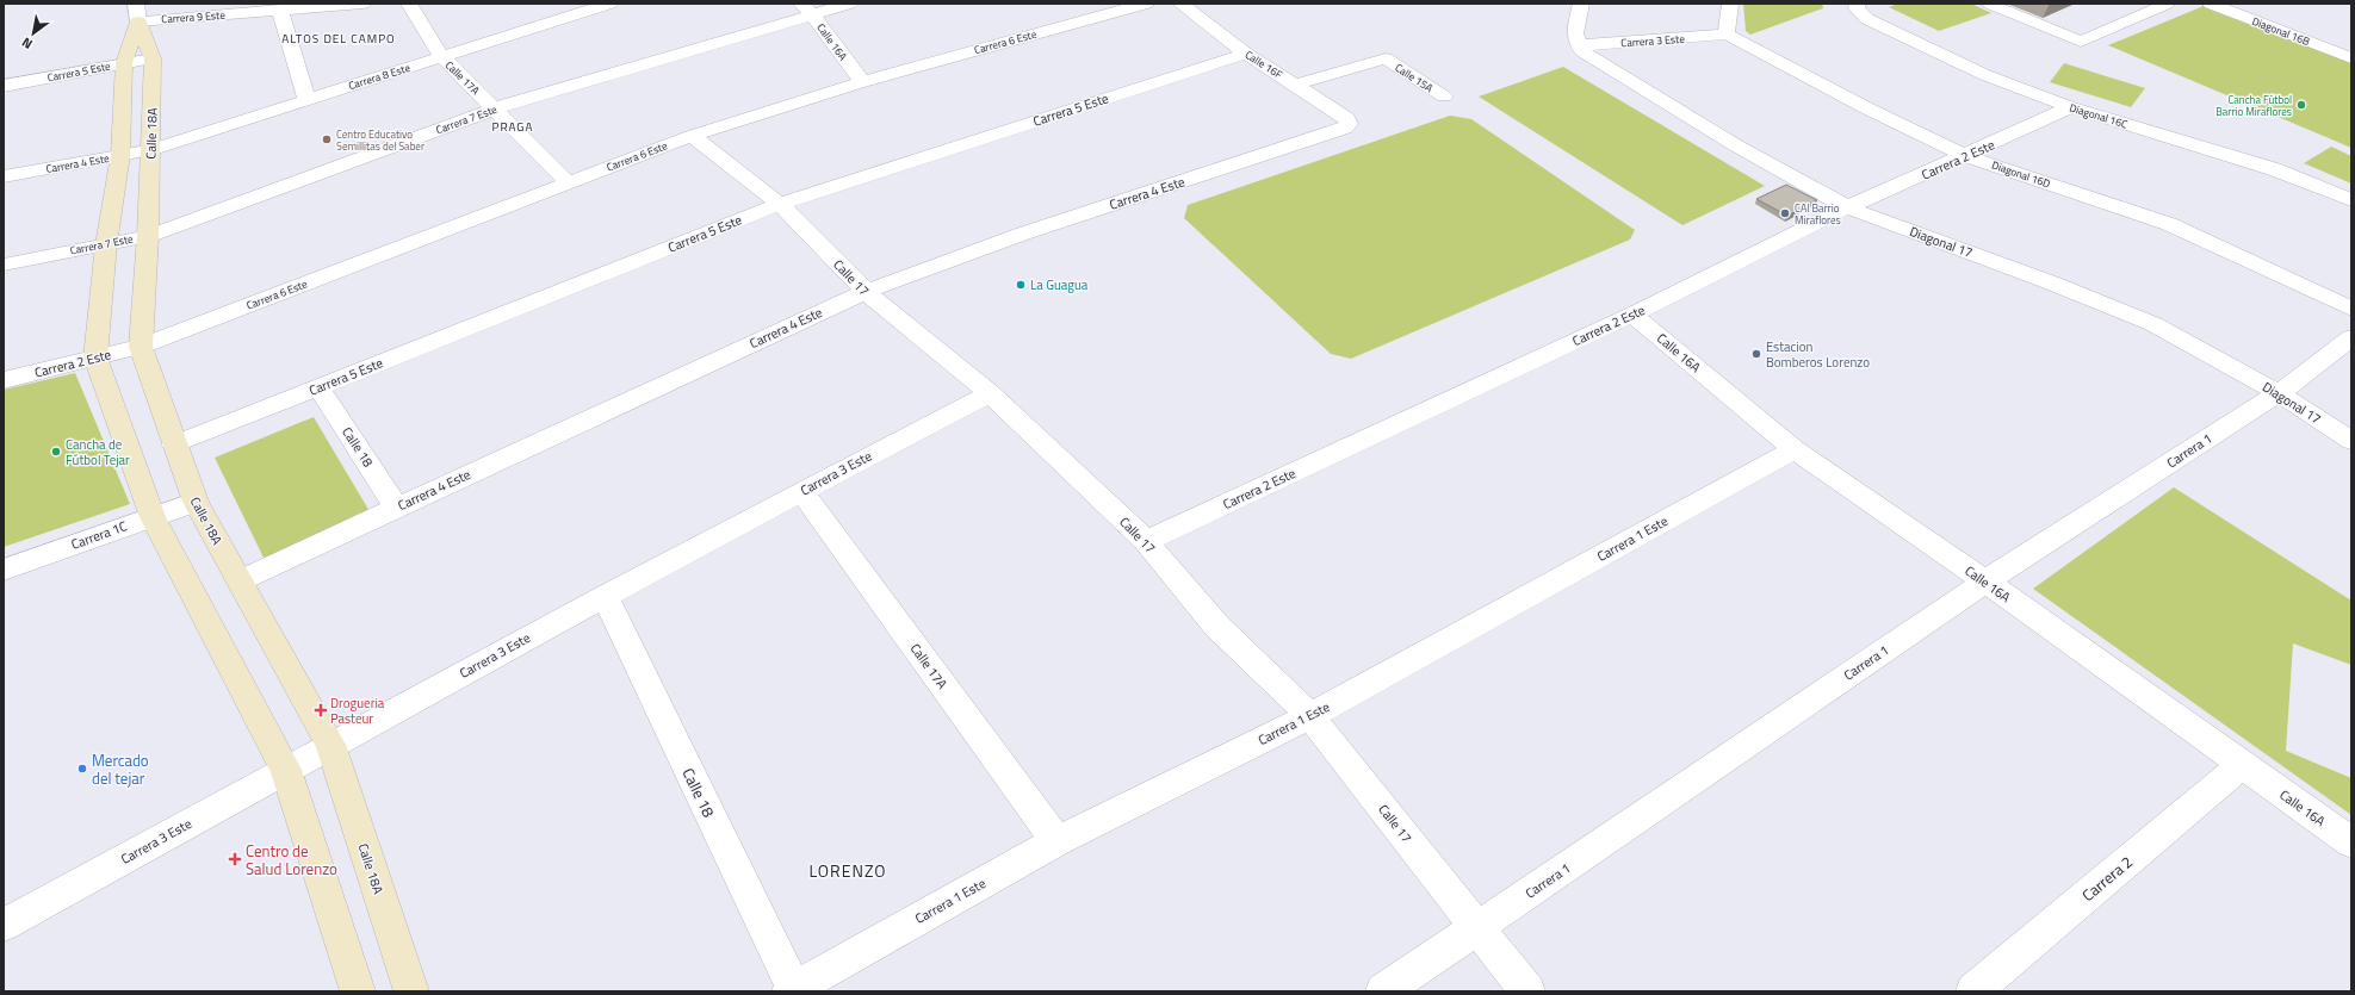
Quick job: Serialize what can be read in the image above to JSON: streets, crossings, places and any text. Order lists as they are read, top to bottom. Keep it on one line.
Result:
{"streets":{"main road":["Calle 18A"],"street":["Carrera 9 Este","Diagonal 16B","Carrera 3 Este","Calle 16A","Carrera 6 Este","Calle 16F","Carrera 5 Este","Carrera 8 Este","Calle 17A","Calle 15A","Diagonal 16C","Carrera 7 Este","Carrera 2 Este","Carrera 4 Este","Diagonal 16D","Diagonal 17","Calle 17","Calle 18","Carrera 1","Carrera 1C","Carrera 1 Este","Carrera 2"]},"crossings":[["Carrera 9 Este","Calle 18A"],["Carrera 3 Este","Calle 17A"],["Carrera 3 Este","Calle 18A"],["Carrera 3 Este","Diagonal 16D"],["Carrera 3 Este","Diagonal 17"],["Carrera 3 Este","Calle 17"],["Carrera 3 Este","Calle 18"],["Calle 16A","Carrera 6 Este"],["Calle 16A","Carrera 7 Este"],["Calle 16A","Carrera 2 Este"],["Calle 16A","Carrera 1"],["Calle 16A","Carrera 1 Este"],["Calle 16A","Carrera 2"],["Carrera 6 Este","Calle 17A"],["Carrera 6 Este","Calle 18A"],["Carrera 6 Este","Carrera 2 Este"],["Carrera 6 Este","Calle 17"],["Calle 16F","Carrera 5 Este"],["Calle 16F","Calle 15A"],["Calle 16F","Carrera 4 Este"],["Carrera 5 Este","Calle 18A"],["Carrera 5 Este","Calle 17"],["Carrera 5 Este","Calle 18"],["Carrera 8 Este","Calle 17A"],["Carrera 8 Este","Calle 18A"],["Carrera 8 Este","Carrera 4 Este"],["Calle 17A","Carrera 7 Este"],["Calle 17A","Carrera 1 Este"],["Diagonal 16C","Carrera 2 Este"],["Carrera 7 Este","Calle 18A"],["Calle 18A","Carrera 2 Este"],["Calle 18A","Carrera 4 Este"],["Calle 18A","Carrera 1C"],["Carrera 2 Este","Diagonal 16D"],["Carrera 2 Este","Diagonal 17"],["Carrera 2 Este","Calle 17"],["Carrera 4 Este","Calle 17"],["Carrera 4 Este","Calle 18"],["Diagonal 17","Carrera 1"],["Calle 17","Carrera 1"],["Calle 17","Carrera 1 Este"],["Calle 18","Carrera 1 Este"]],"districts":["ALTOS DEL CAMPO","PRAGA","LORENZO"],"places":{"other":["Cancha Fútbol Barrio Miraflores","Centro Educativo Semillitas del Saber","CAI Barrio Miraflores","La Guagua","Estacion Bomberos Lorenzo","Cancha de Fútbol Tejar","Mercado del tejar"],"health":["Drogueria Pasteur","Centro de Salud Lorenzo"]},"north":"bottom left"}
